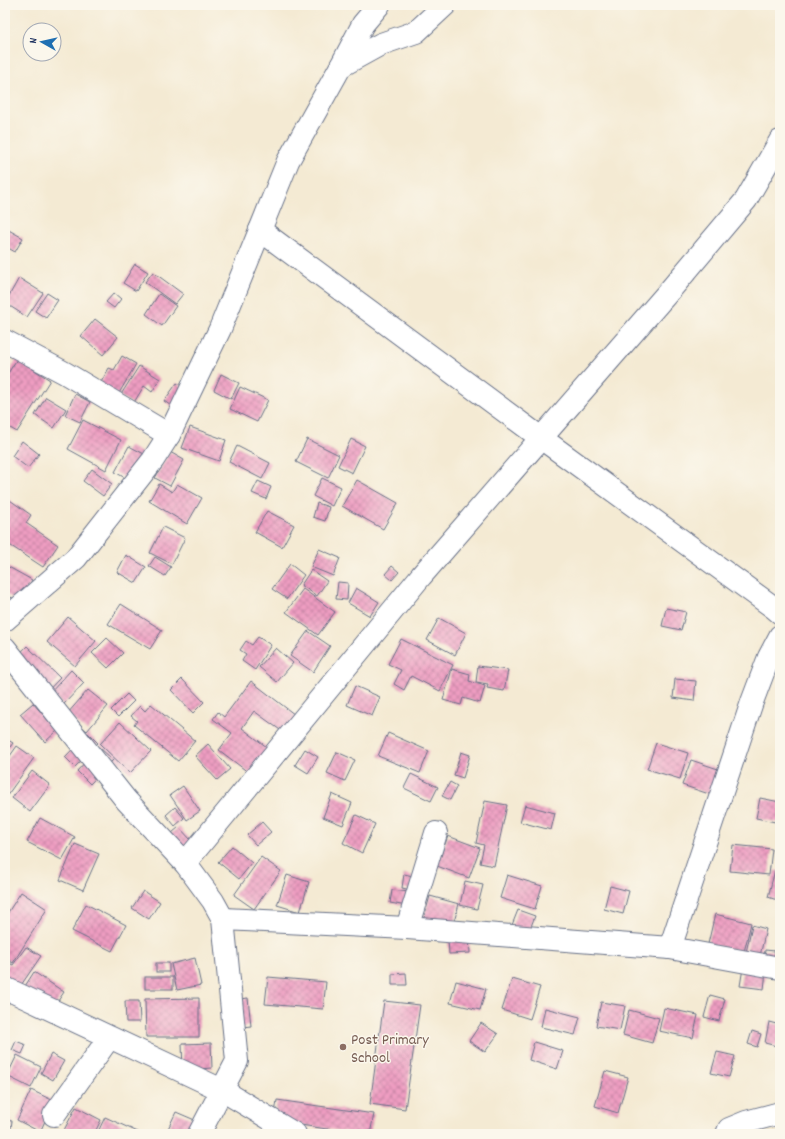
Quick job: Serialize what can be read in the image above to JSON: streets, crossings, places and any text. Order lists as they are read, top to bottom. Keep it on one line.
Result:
{"places":["Post Primary School"],"north":"left"}
